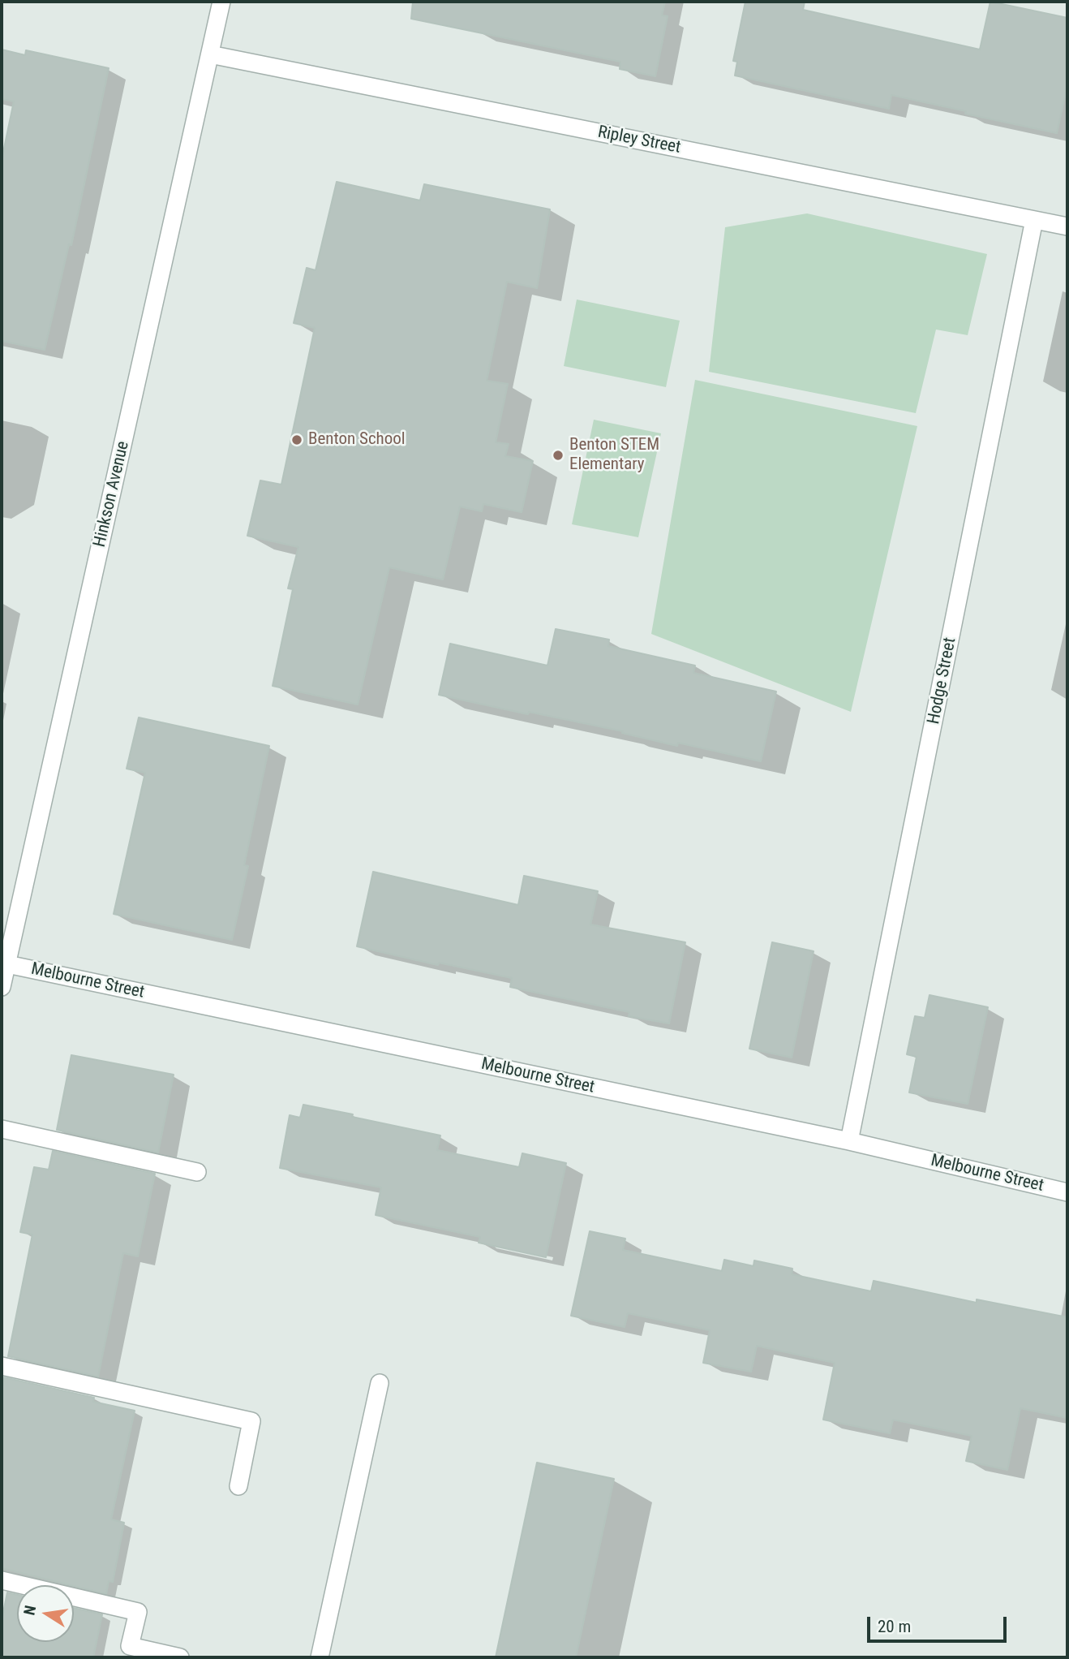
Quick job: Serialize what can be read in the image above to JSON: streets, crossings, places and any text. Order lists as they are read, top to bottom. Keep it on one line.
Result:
{"streets":{"street":["Ripley Street","Hinkson Avenue","Hodge Street","Melbourne Street"]},"crossings":[["Ripley Street","Hinkson Avenue"],["Ripley Street","Hodge Street"],["Hinkson Avenue","Melbourne Street"],["Hodge Street","Melbourne Street"]],"places":["Benton School","Benton STEM Elementary"],"scale_bar":"20 m","north":"left"}
